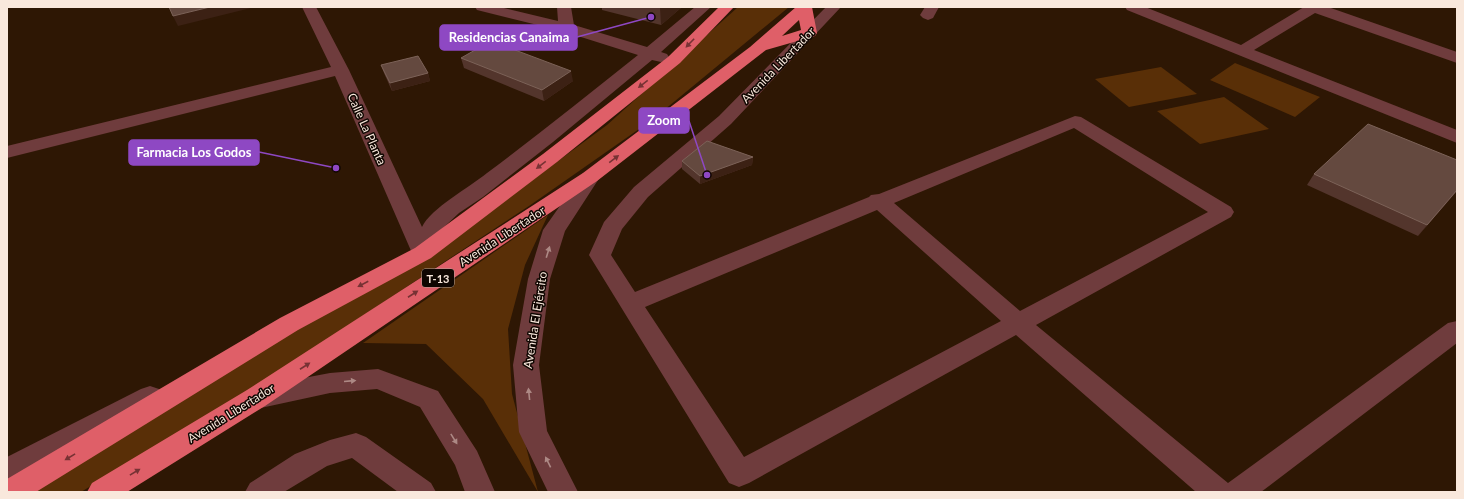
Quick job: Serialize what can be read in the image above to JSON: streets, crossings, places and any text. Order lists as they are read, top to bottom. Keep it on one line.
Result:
{"streets":{"highway":["Avenida Libertador","T-13"],"street":["Calle La Planta","Avenida El Ejército"]},"crossings":[["Avenida Libertador","T-13"],["Avenida Libertador","Avenida El Ejército"],["Calle La Planta","T-13"]],"one_way":["Avenida El Ejército"],"places":["Residencias Canaima","Farmacia Los Godos","Zoom"]}
